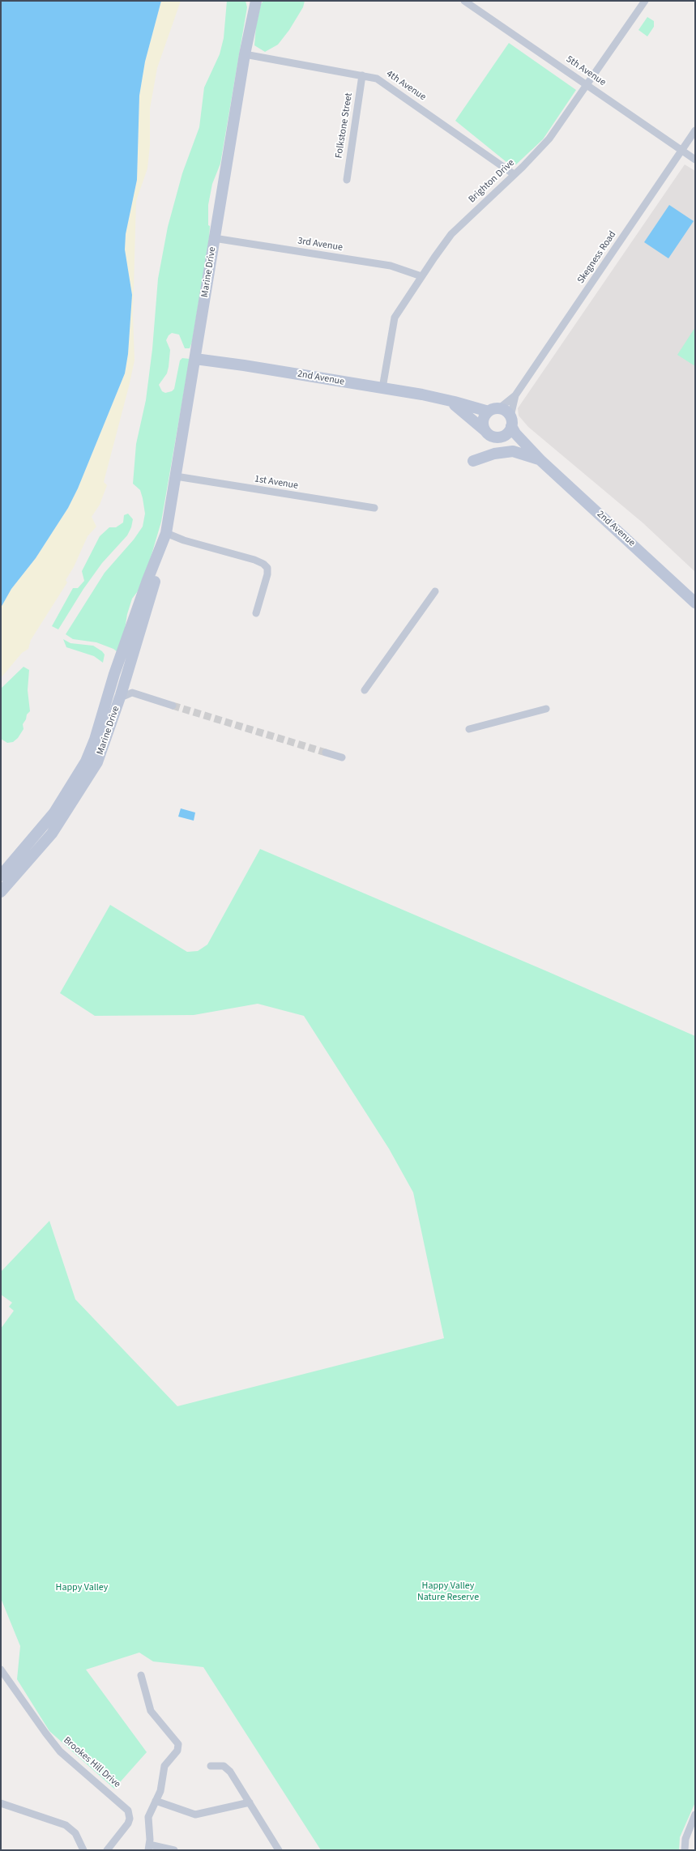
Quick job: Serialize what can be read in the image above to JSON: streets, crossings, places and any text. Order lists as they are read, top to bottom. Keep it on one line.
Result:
{"streets":{"main road":["Marine Drive","2nd Avenue"],"street":["5th Avenue","4th Avenue","Folkstone Street","Brighton Drive","3rd Avenue","Skegness Road","1st Avenue","Brookes Hill Drive"]},"crossings":[["5th Avenue","Brighton Drive"],["5th Avenue","Skegness Road"],["4th Avenue","Folkstone Street"],["4th Avenue","Brighton Drive"],["4th Avenue","Marine Drive"],["Brighton Drive","3rd Avenue"],["Brighton Drive","2nd Avenue"],["3rd Avenue","Marine Drive"],["Skegness Road","2nd Avenue"],["Marine Drive","2nd Avenue"],["Marine Drive","1st Avenue"]],"parks":["Happy Valley Nature Reserve","Happy Valley"]}
